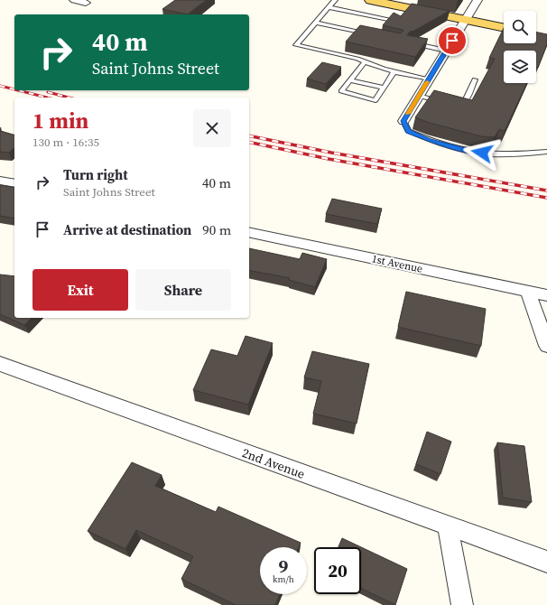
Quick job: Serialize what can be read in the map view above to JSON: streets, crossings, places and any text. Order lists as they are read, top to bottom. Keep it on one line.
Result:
{"streets":{"street":["1st Avenue","2nd Avenue"]},"page":{"turn":["40 m","Saint Johns Street"],"heading":["1 min","130 m · 16:35"],"list":[{"name":"Turn right","note":"Saint Johns Street","value":"40 m"},{"name":"Arrive at destination","value":"90 m"}],"buttons":["Exit","Share"],"speed":"9 km/h","limit":"20"}}
